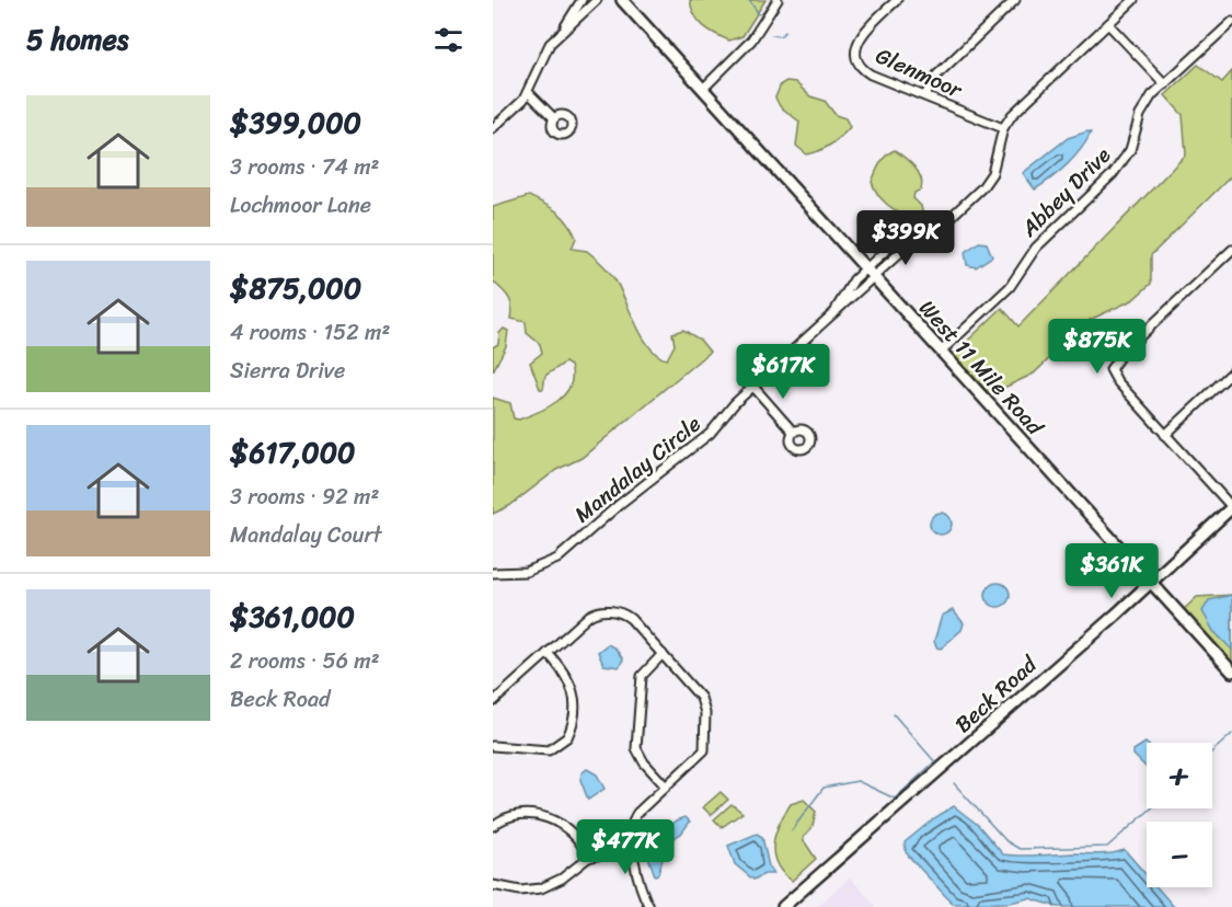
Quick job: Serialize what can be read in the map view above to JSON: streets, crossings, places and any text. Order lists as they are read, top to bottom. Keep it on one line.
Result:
{"streets":{"street":["Glenmoor","Abbey Drive","West 11 Mile Road","Mandalay Circle","Beck Road"]},"crossings":[["Abbey Drive","West 11 Mile Road"],["West 11 Mile Road","Mandalay Circle"],["West 11 Mile Road","Beck Road"]],"page":{"heading":"5 homes","list":[{"name":"$399,000","note":"3 rooms · 74 m² · Lochmoor Lane"},{"name":"$875,000","note":"4 rooms · 152 m² · Sierra Drive"},{"name":"$617,000","note":"3 rooms · 92 m² · Mandalay Court"},{"name":"$361,000","note":"2 rooms · 56 m² · Beck Road"}],"price":["$399K","$875K","$617K","$361K","$477K"],"map_buttons":["+","−"]}}
